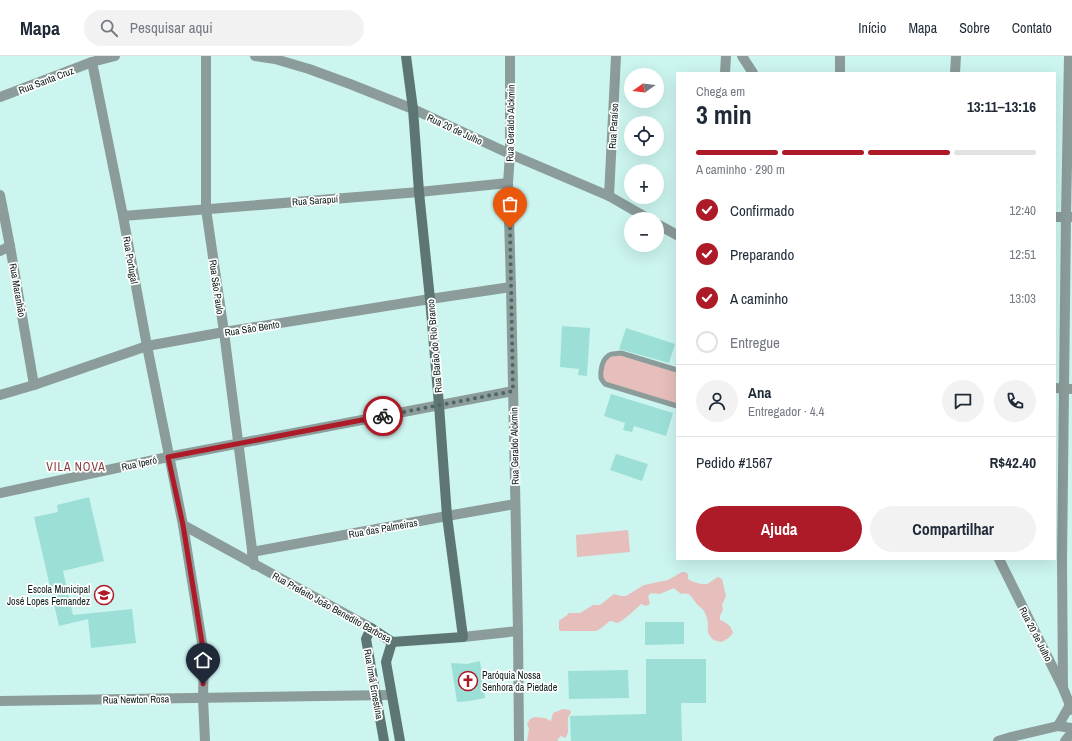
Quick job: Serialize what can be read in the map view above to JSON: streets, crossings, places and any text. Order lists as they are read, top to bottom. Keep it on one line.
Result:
{"streets":{"street":["Rua Santa Cruz","Rua Geraldo Alckmin","Rua Paraíso","Rua 20 de Julho","Rua Sarapuí","Rua Portugal","Rua São Paulo","Rua Maranhão","Rua São Bento","Rua Barão do Rio Branco","Rua Iperó","Rua das Palmeiras","Rua Prefeito João Benedito Barbosa","Rua Irmã Ernestina","Rua Newton Rosa"]},"crossings":[["Rua Santa Cruz","Rua Portugal"],["Rua Geraldo Alckmin","Rua 20 de Julho"],["Rua Geraldo Alckmin","Rua Sarapuí"],["Rua Geraldo Alckmin","Rua São Bento"],["Rua Geraldo Alckmin","Rua Iperó"],["Rua Geraldo Alckmin","Rua das Palmeiras"],["Rua Geraldo Alckmin","Rua Prefeito João Benedito Barbosa"],["Rua Paraíso","Rua 20 de Julho"],["Rua 20 de Julho","Rua Barão do Rio Branco"],["Rua Sarapuí","Rua Portugal"],["Rua Sarapuí","Rua São Paulo"],["Rua Sarapuí","Rua Barão do Rio Branco"],["Rua Portugal","Rua São Bento"],["Rua Portugal","Rua Iperó"],["Rua Portugal","Rua Prefeito João Benedito Barbosa"],["Rua Portugal","Rua Newton Rosa"],["Rua São Paulo","Rua São Bento"],["Rua São Paulo","Rua Iperó"],["Rua São Paulo","Rua das Palmeiras"],["Rua São Paulo","Rua Prefeito João Benedito Barbosa"],["Rua Maranhão","Rua São Bento"],["Rua São Bento","Rua Barão do Rio Branco"],["Rua Barão do Rio Branco","Rua Iperó"],["Rua Barão do Rio Branco","Rua das Palmeiras"],["Rua Barão do Rio Branco","Rua Prefeito João Benedito Barbosa"],["Rua Prefeito João Benedito Barbosa","Rua Irmã Ernestina"],["Rua Irmã Ernestina","Rua Newton Rosa"]],"districts":["VILA NOVA"],"places":{"school or university":["Escola Municipal José Lopes Fernandez"],"church":["Paróquia Nossa Senhora da Piedade"]},"north":"left","page":{"header":"Mapa","search":"Pesquisar aqui","nav":["Início","Mapa","Sobre","Contato"],"map_buttons":["+","−"],"heading":["3 min","Chega em","13:11–13:16"],"panel":["Ana","Entregador · 4.4","Pedido #1567","R$42.40"],"bar":"A caminho · 290 m","list":[["Confirmado","12:40"],["Preparando","12:51"],["A caminho","13:03"],"Entregue"],"buttons":["Ajuda","Compartilhar"]}}
